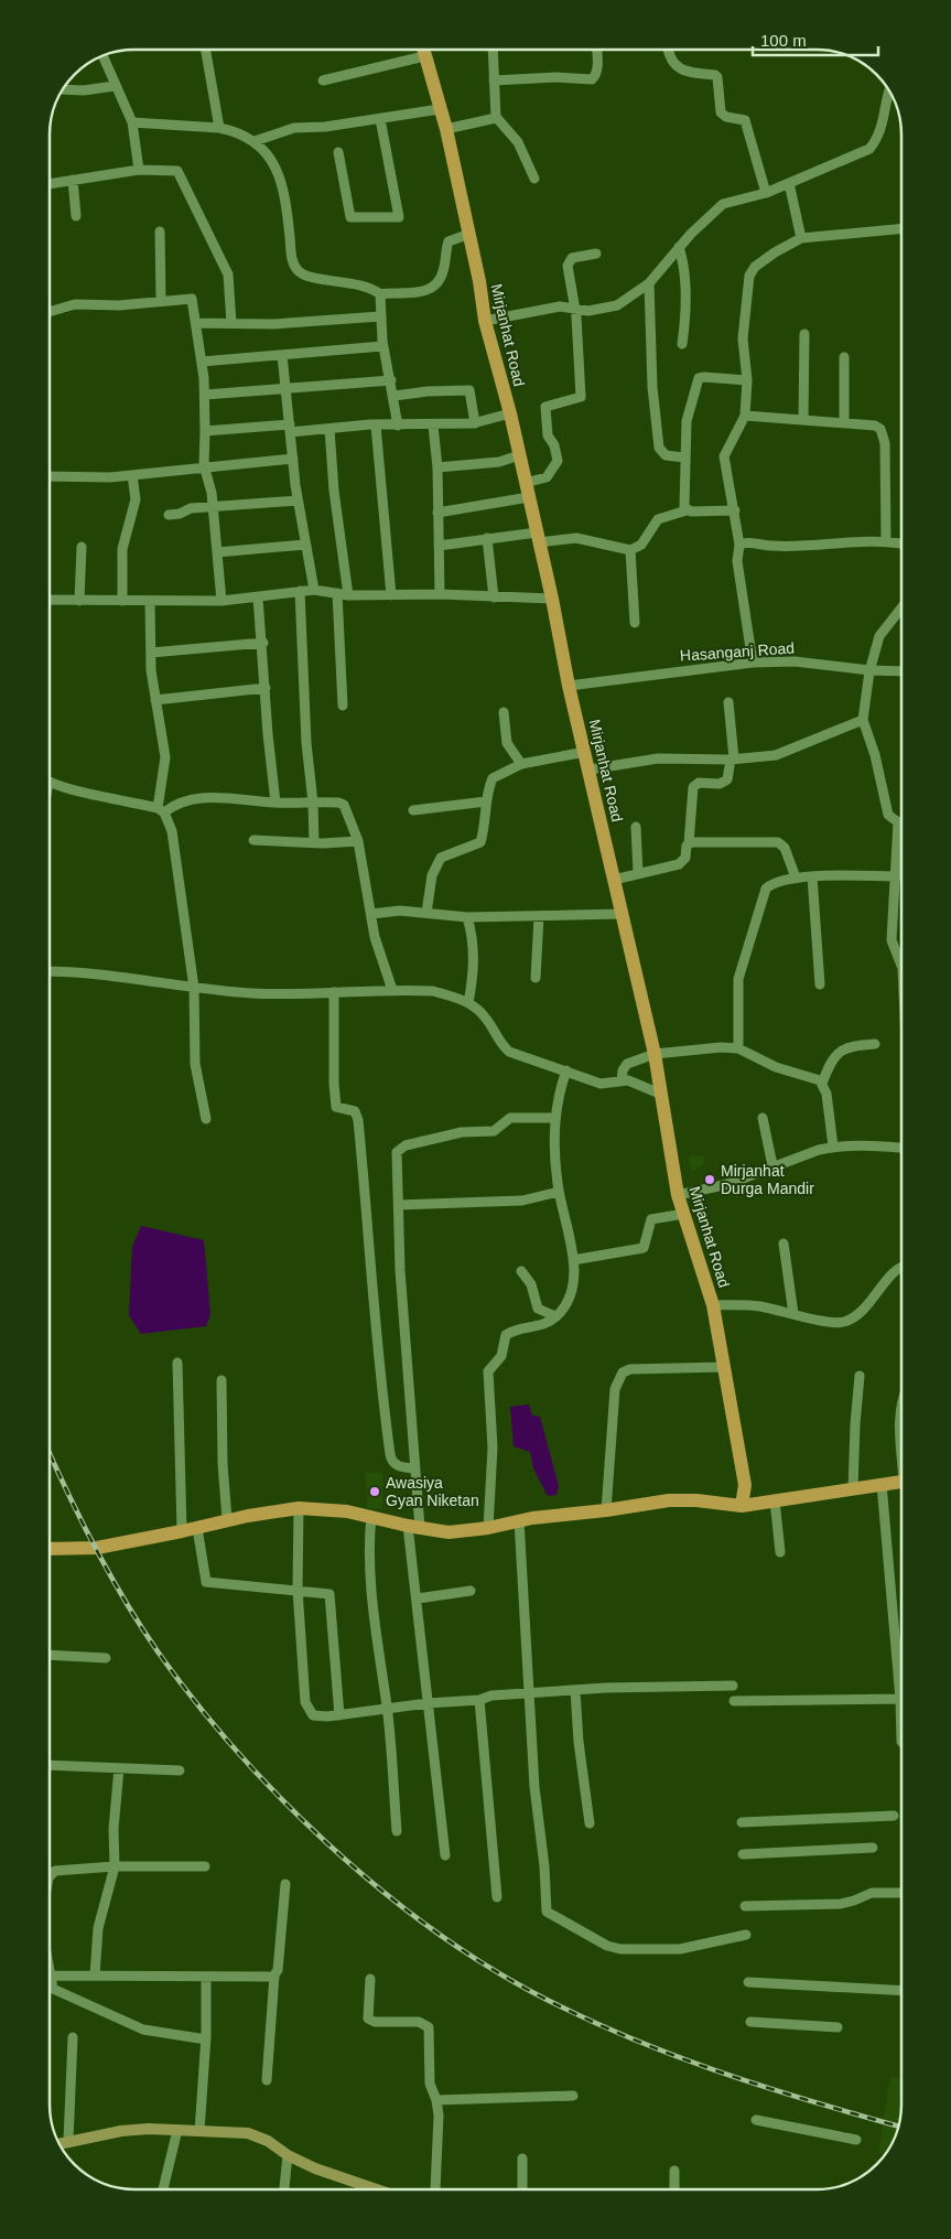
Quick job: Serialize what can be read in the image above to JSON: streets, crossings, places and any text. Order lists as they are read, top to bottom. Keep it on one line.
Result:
{"streets":{"main road":["Mirjanhat Road"],"street":["Hasanganj Road"]},"crossings":[["Mirjanhat Road","Hasanganj Road"]],"places":["Mirjanhat Durga Mandir","Awasiya Gyan Niketan"],"scale_bar":"100 m"}
